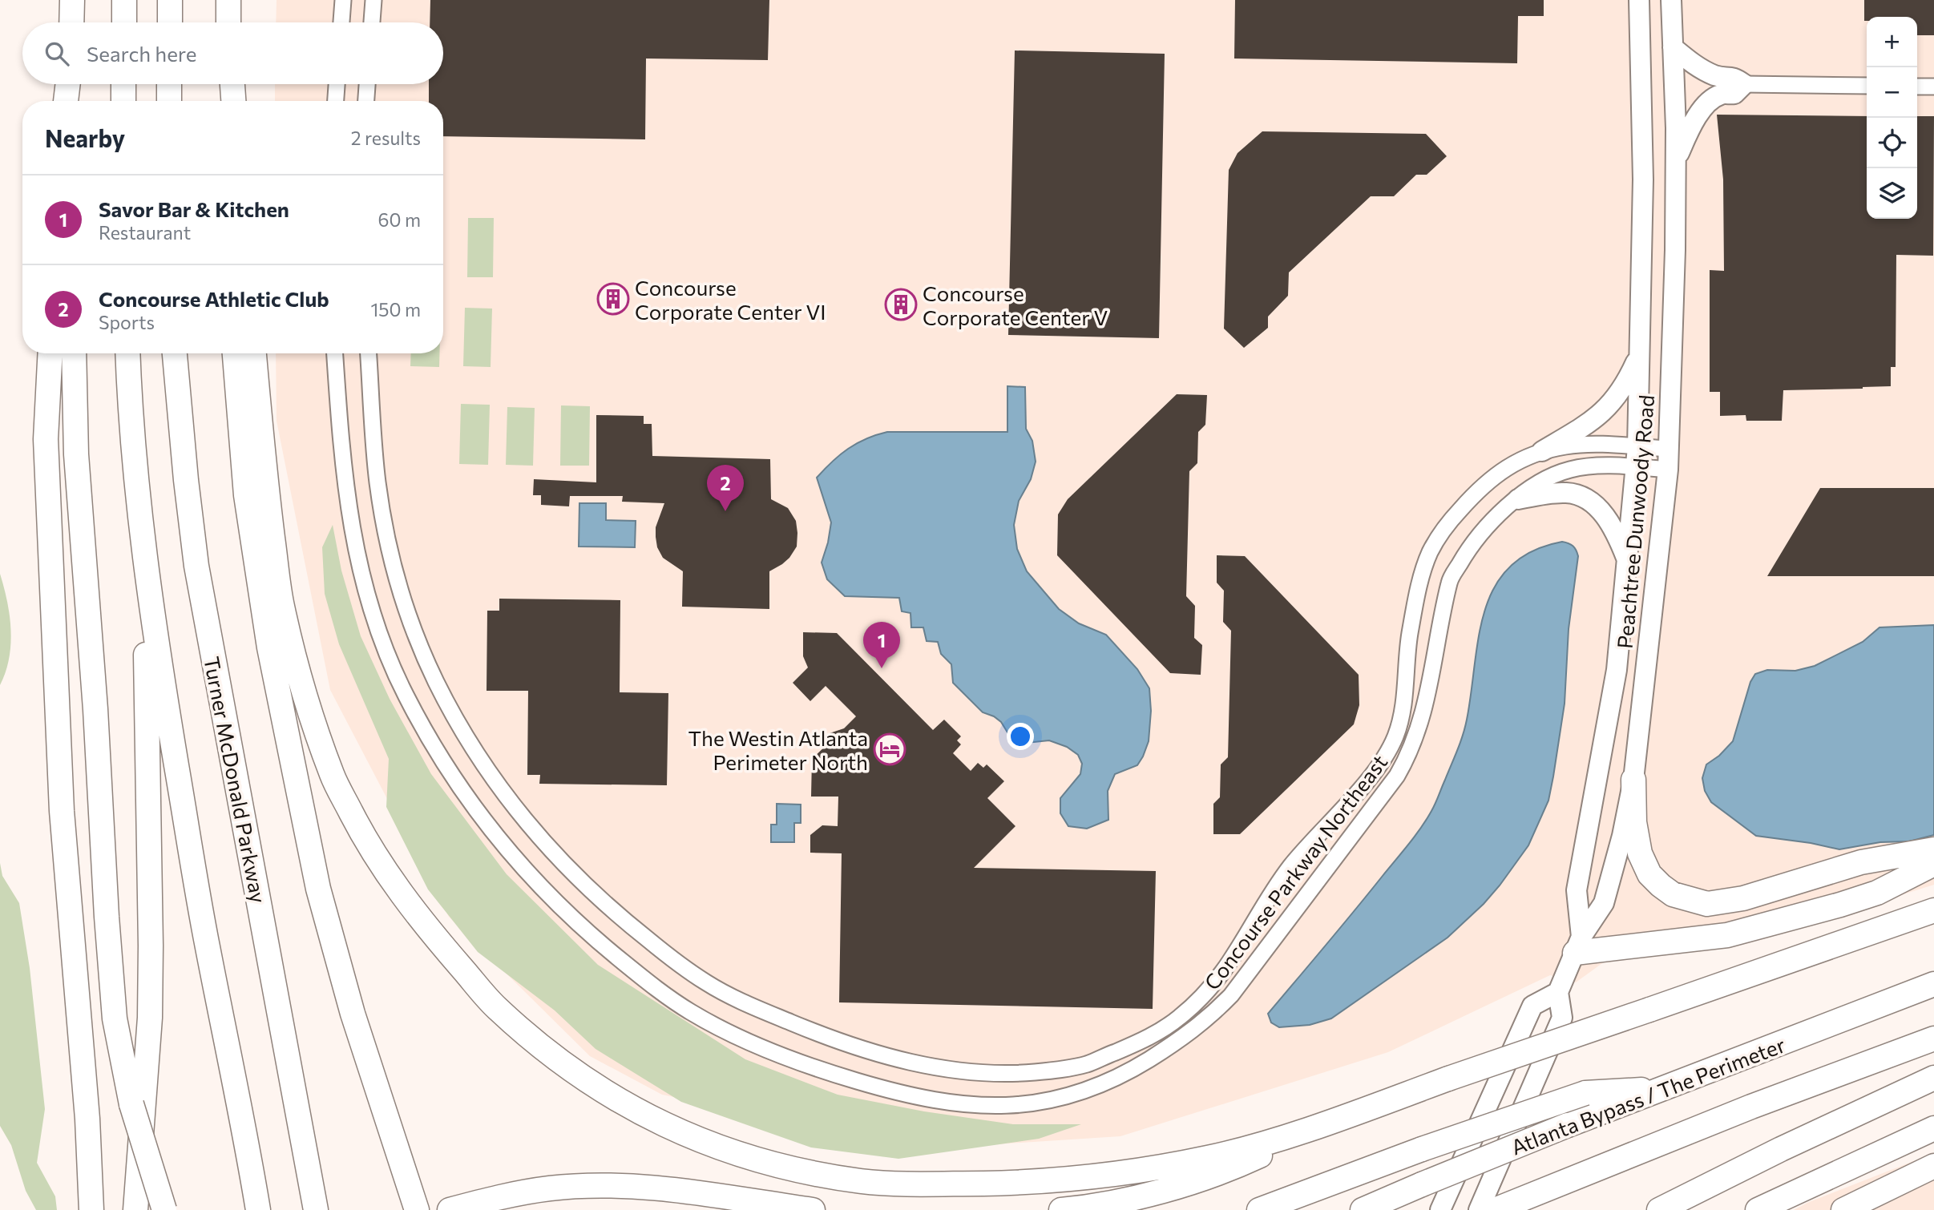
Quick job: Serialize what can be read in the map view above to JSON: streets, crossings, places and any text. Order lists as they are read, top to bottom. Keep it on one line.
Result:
{"streets":{"highway":["Turner McDonald Parkway","Atlanta Bypass / The Perimeter"],"main road":["Peachtree Dunwoody Road"],"street":["Concourse Parkway Northeast"]},"crossings":[["Peachtree Dunwoody Road","Concourse Parkway Northeast"]],"places":{"building":["Concourse Corporate Center VI","Concourse Corporate Center V"],"hotel":["The Westin Atlanta Perimeter North"]},"page":{"map_buttons":["+","−"],"search":"Search here","heading":["Nearby","2 results"],"list":[{"mark":"1","name":"Savor Bar & Kitchen","note":"Restaurant","value":"60 m"},{"mark":"2","name":"Concourse Athletic Club","note":"Sports","value":"150 m"}],"pins":["2","1"]}}
